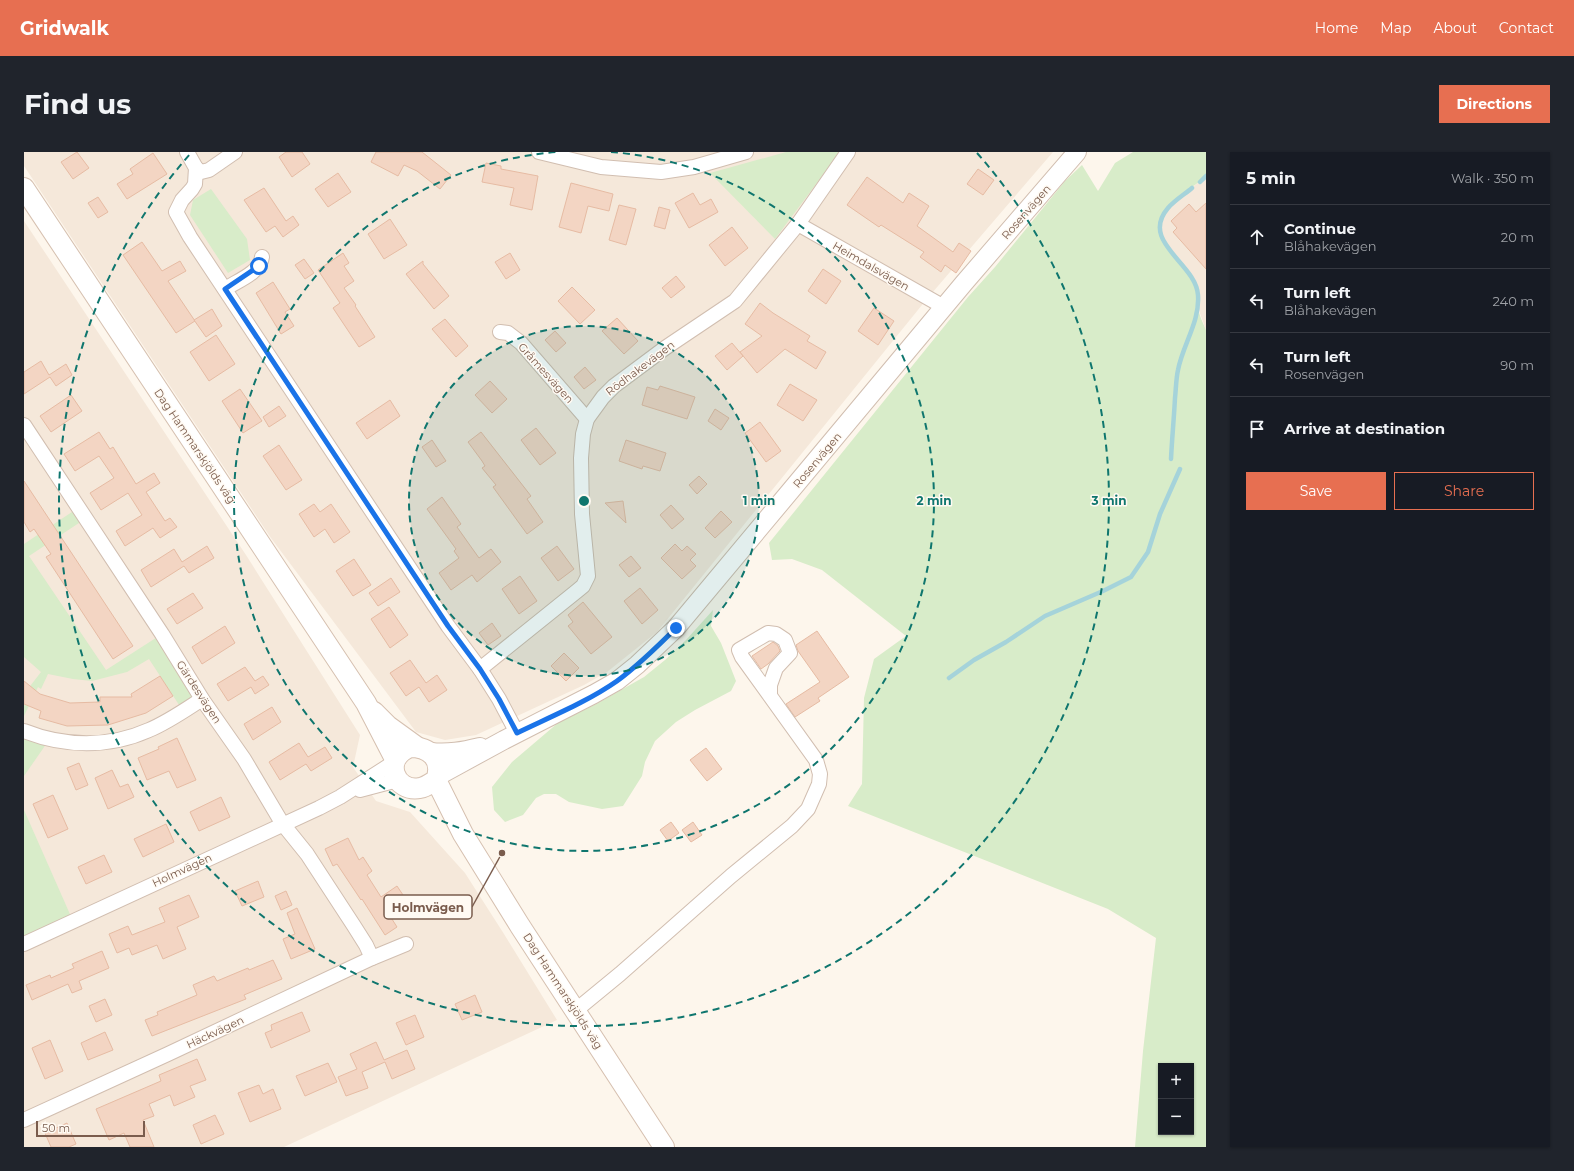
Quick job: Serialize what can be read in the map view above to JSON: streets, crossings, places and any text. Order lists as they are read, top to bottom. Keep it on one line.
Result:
{"streets":{"main road":["Dag Hammarskjölds väg"],"street":["Rosenvägen","Heimdalsvägen","Rödhakevägen","Gråmesvägen","Gärdesvägen","Holmvägen","Häckvägen"]},"crossings":[["Rosenvägen","Heimdalsvägen"],["Rosenvägen","Dag Hammarskjölds väg"],["Rosenvägen","Holmvägen"],["Heimdalsvägen","Rödhakevägen"],["Rödhakevägen","Gråmesvägen"],["Dag Hammarskjölds väg","Holmvägen"],["Gärdesvägen","Holmvägen"],["Gärdesvägen","Häckvägen"]],"places":["Holmvägen"],"scale_bar":"50 m","page":{"header":"Gridwalk","nav":["Home","Map","About","Contact"],"buttons":["Directions",["Save","Share"]],"title":"Find us","heading":["5 min","Walk · 350 m"],"list":[["Continue","Blåhakevägen","20 m"],["Turn left","Blåhakevägen","240 m"],["Turn left","Rosenvägen","90 m"],"Arrive at destination"],"map_buttons":["+","−"],"scale":"50 m"},"rings":["1 min","2 min","3 min"]}
